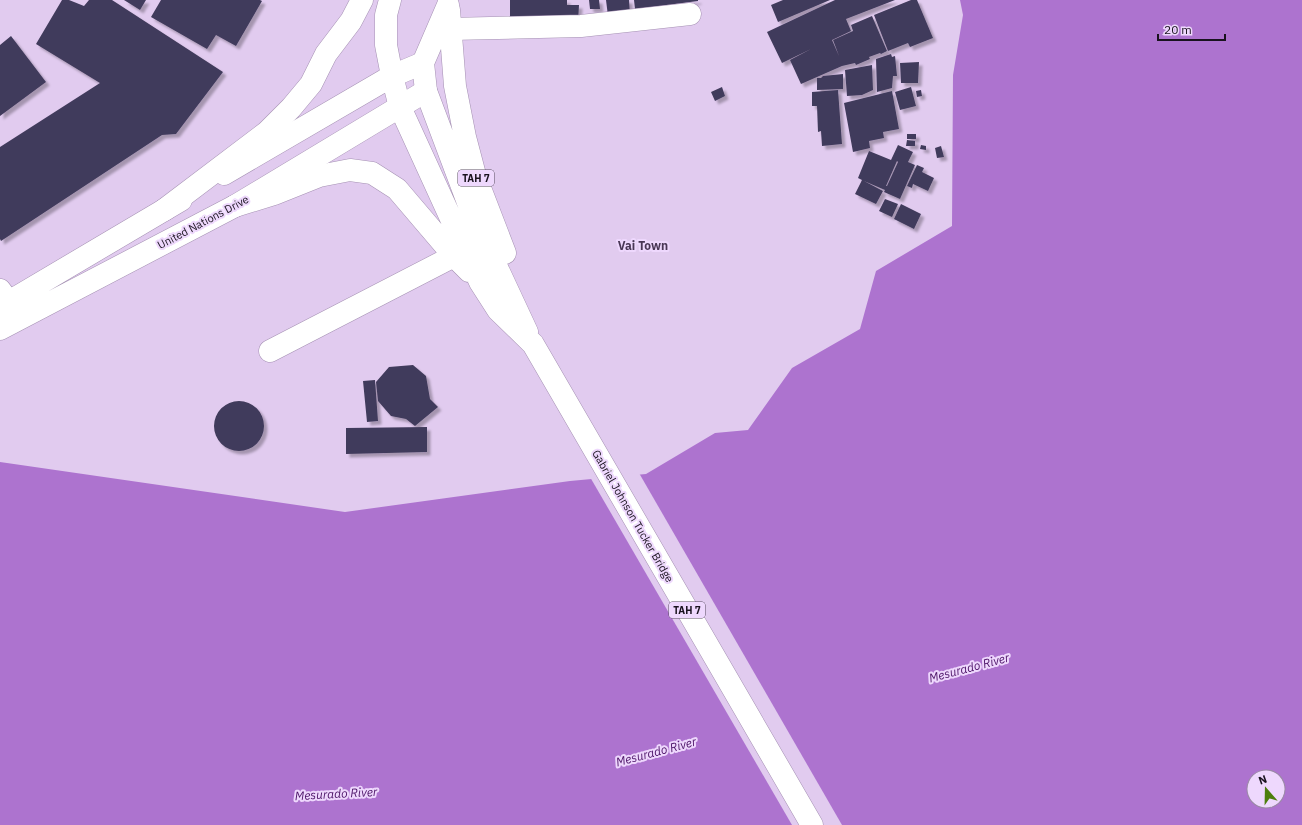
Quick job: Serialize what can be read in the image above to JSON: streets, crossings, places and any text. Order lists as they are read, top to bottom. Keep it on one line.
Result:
{"streets":{"main road":["TAH 7","United Nations Drive","Gabriel Johnson Tucker Bridge"]},"crossings":[["TAH 7","Gabriel Johnson Tucker Bridge"]],"districts":["Vai Town"],"water":["Mesurado River"],"scale_bar":"20 m","north":"top"}
